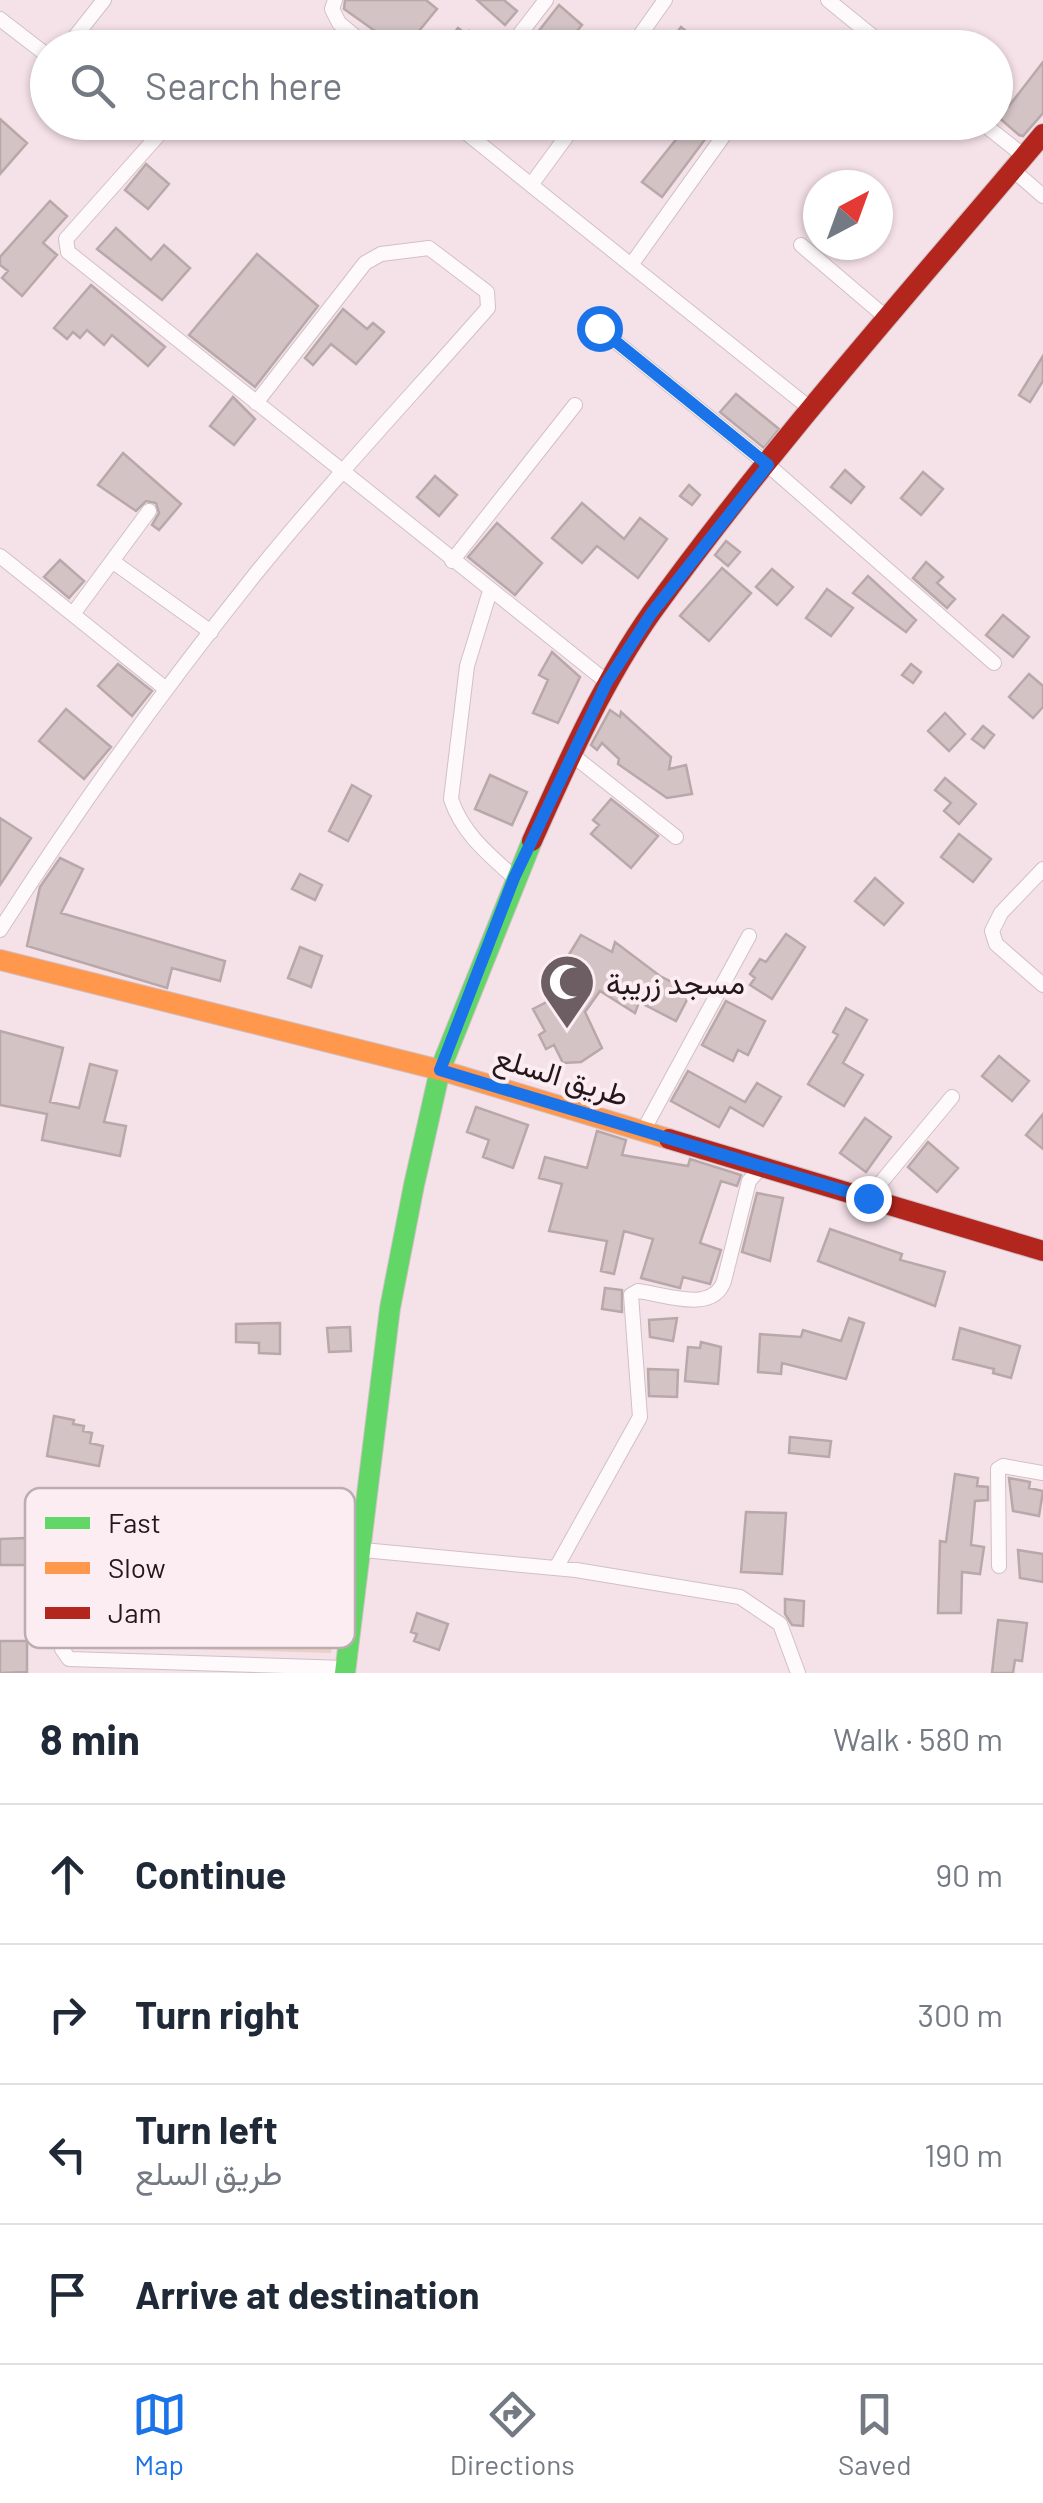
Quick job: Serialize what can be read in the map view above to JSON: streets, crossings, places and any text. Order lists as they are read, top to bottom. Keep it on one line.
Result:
{"streets":{"street":["طريق السلع"]},"places":{"mosque":["مسجد زريبة"]},"legend":["Fast","Slow","Jam"],"north":"top right","page":{"search":"Search here","heading":["8 min","Walk · 580 m"],"list":[["Continue","90 m"],["Turn right","300 m"],["Turn left","طريق السلع","190 m"],"Arrive at destination"],"nav":["Map","Directions","Saved"]}}
